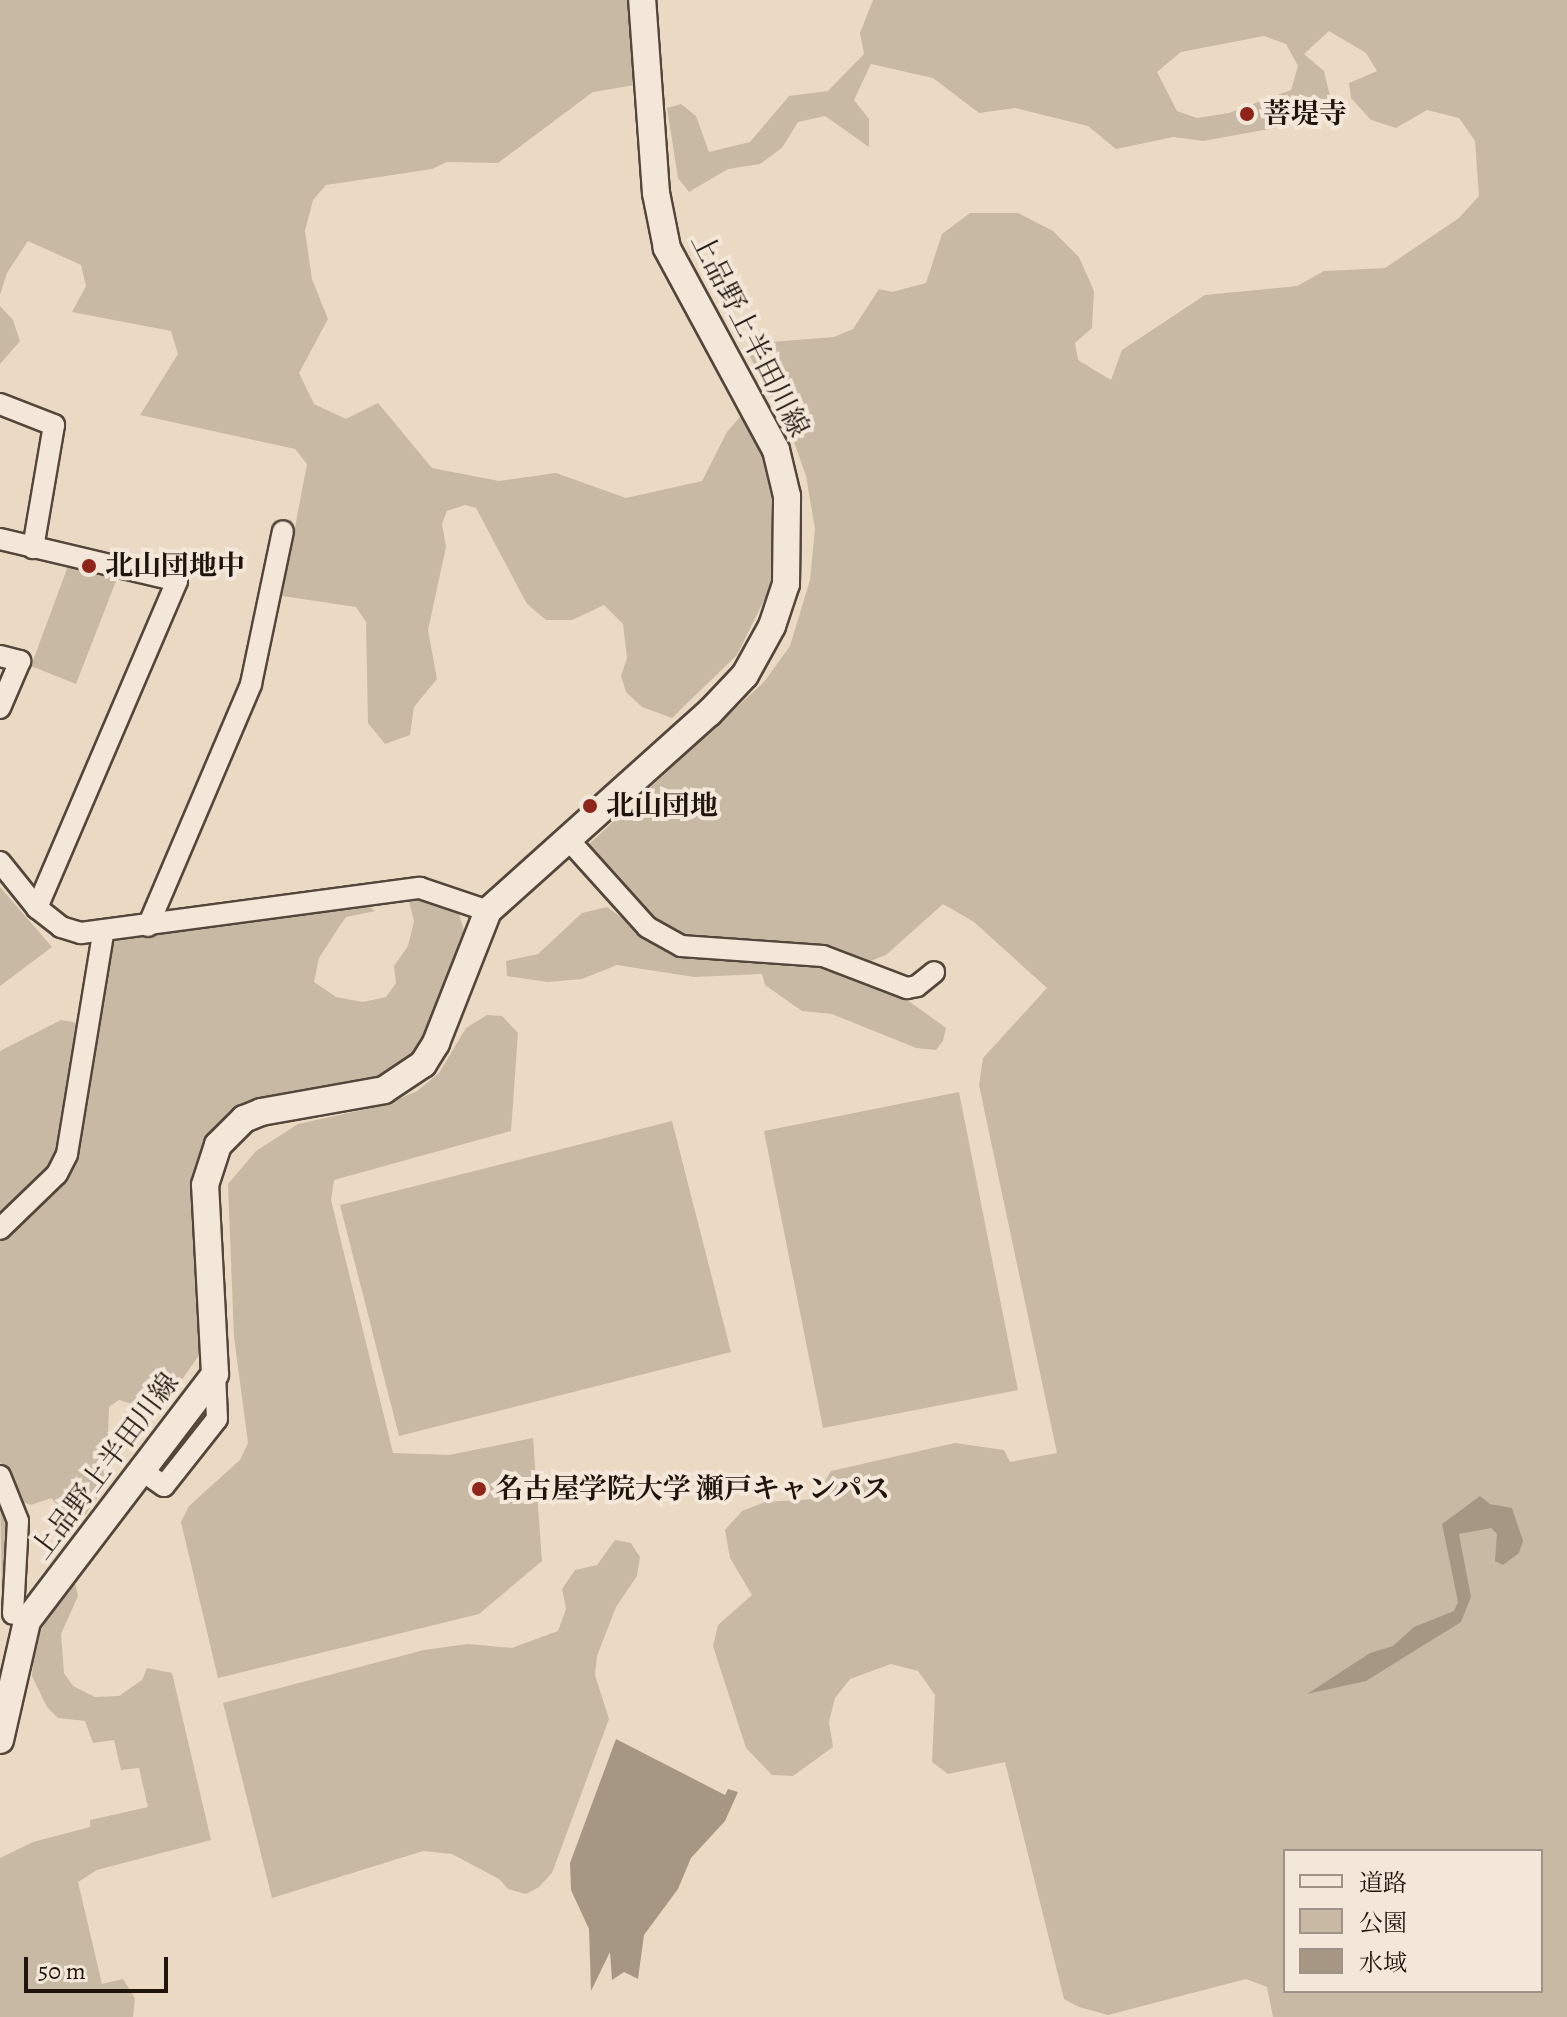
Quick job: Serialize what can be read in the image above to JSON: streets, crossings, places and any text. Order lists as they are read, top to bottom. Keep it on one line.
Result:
{"streets":{"street":["上品野上半田川線"]},"places":["菩堤寺","北山団地中","北山団地","名古屋学院大学 瀬戸キャンパス"],"legend":["道路","公園","水域"],"scale_bar":"50 m"}
